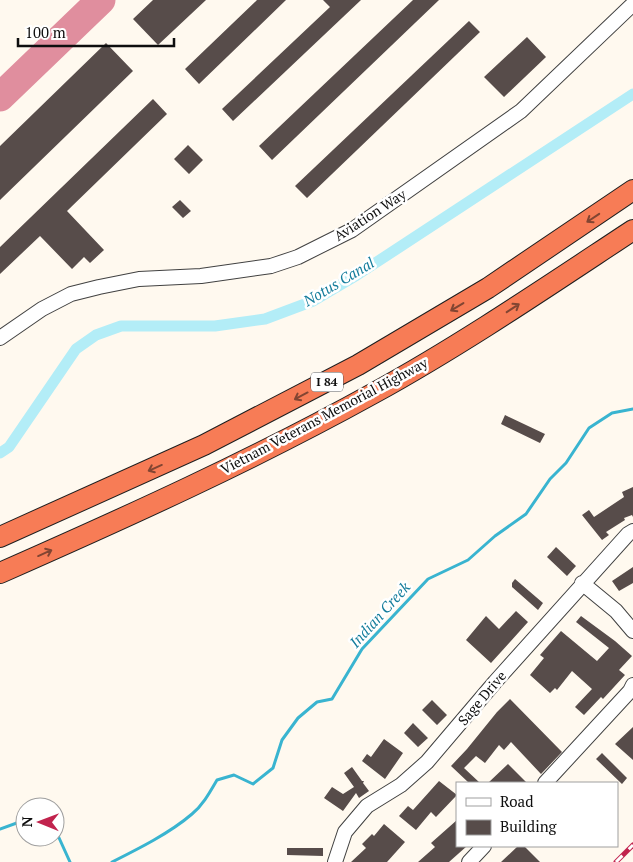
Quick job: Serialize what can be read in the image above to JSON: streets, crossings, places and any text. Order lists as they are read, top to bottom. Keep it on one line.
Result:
{"streets":{"highway":["I 84","Vietnam Veterans Memorial Highway"],"street":["Aviation Way","Sage Drive"]},"water":["Notus Canal","Indian Creek"],"legend":["Road","Building"],"scale_bar":"100 m","north":"left"}
